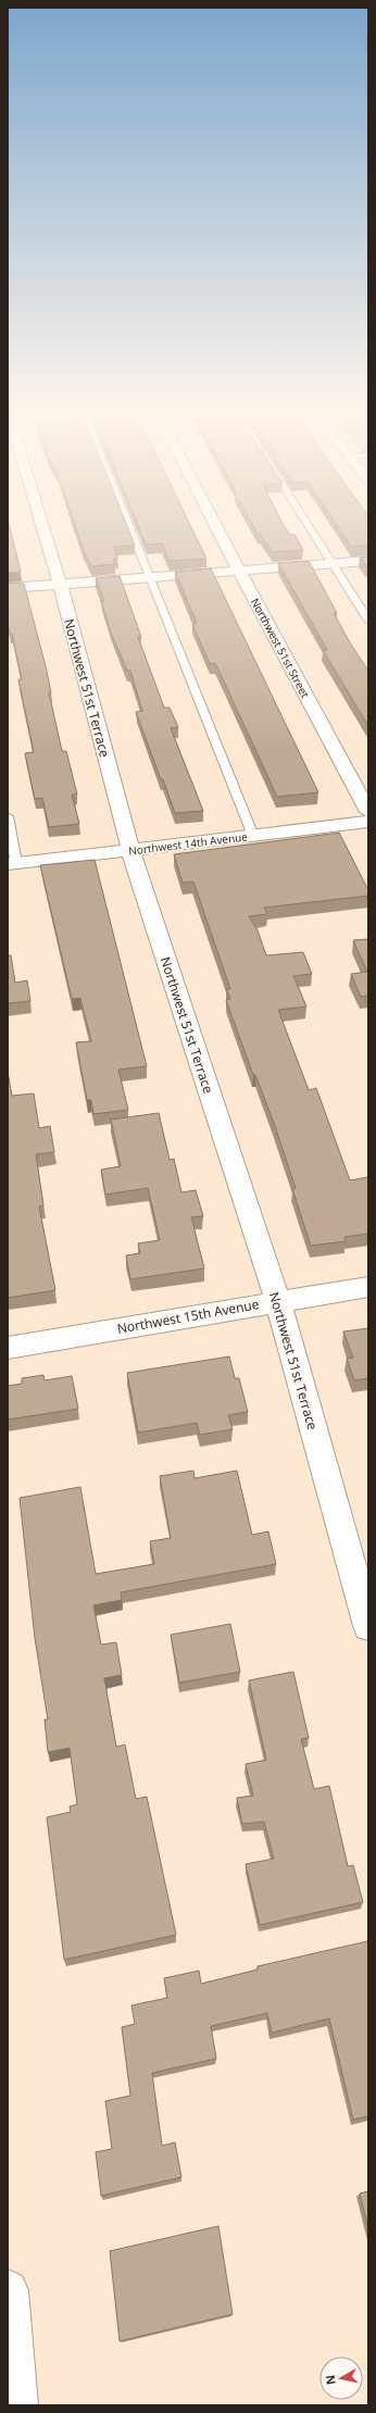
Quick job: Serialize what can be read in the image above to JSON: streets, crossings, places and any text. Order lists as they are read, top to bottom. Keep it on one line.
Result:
{"streets":{"street":["Northwest 51st Street","Northwest 51st Terrace","Northwest 14th Avenue","Northwest 15th Avenue"]},"crossings":[["Northwest 51st Terrace","Northwest 14th Avenue"],["Northwest 51st Terrace","Northwest 15th Avenue"]],"north":"left"}
